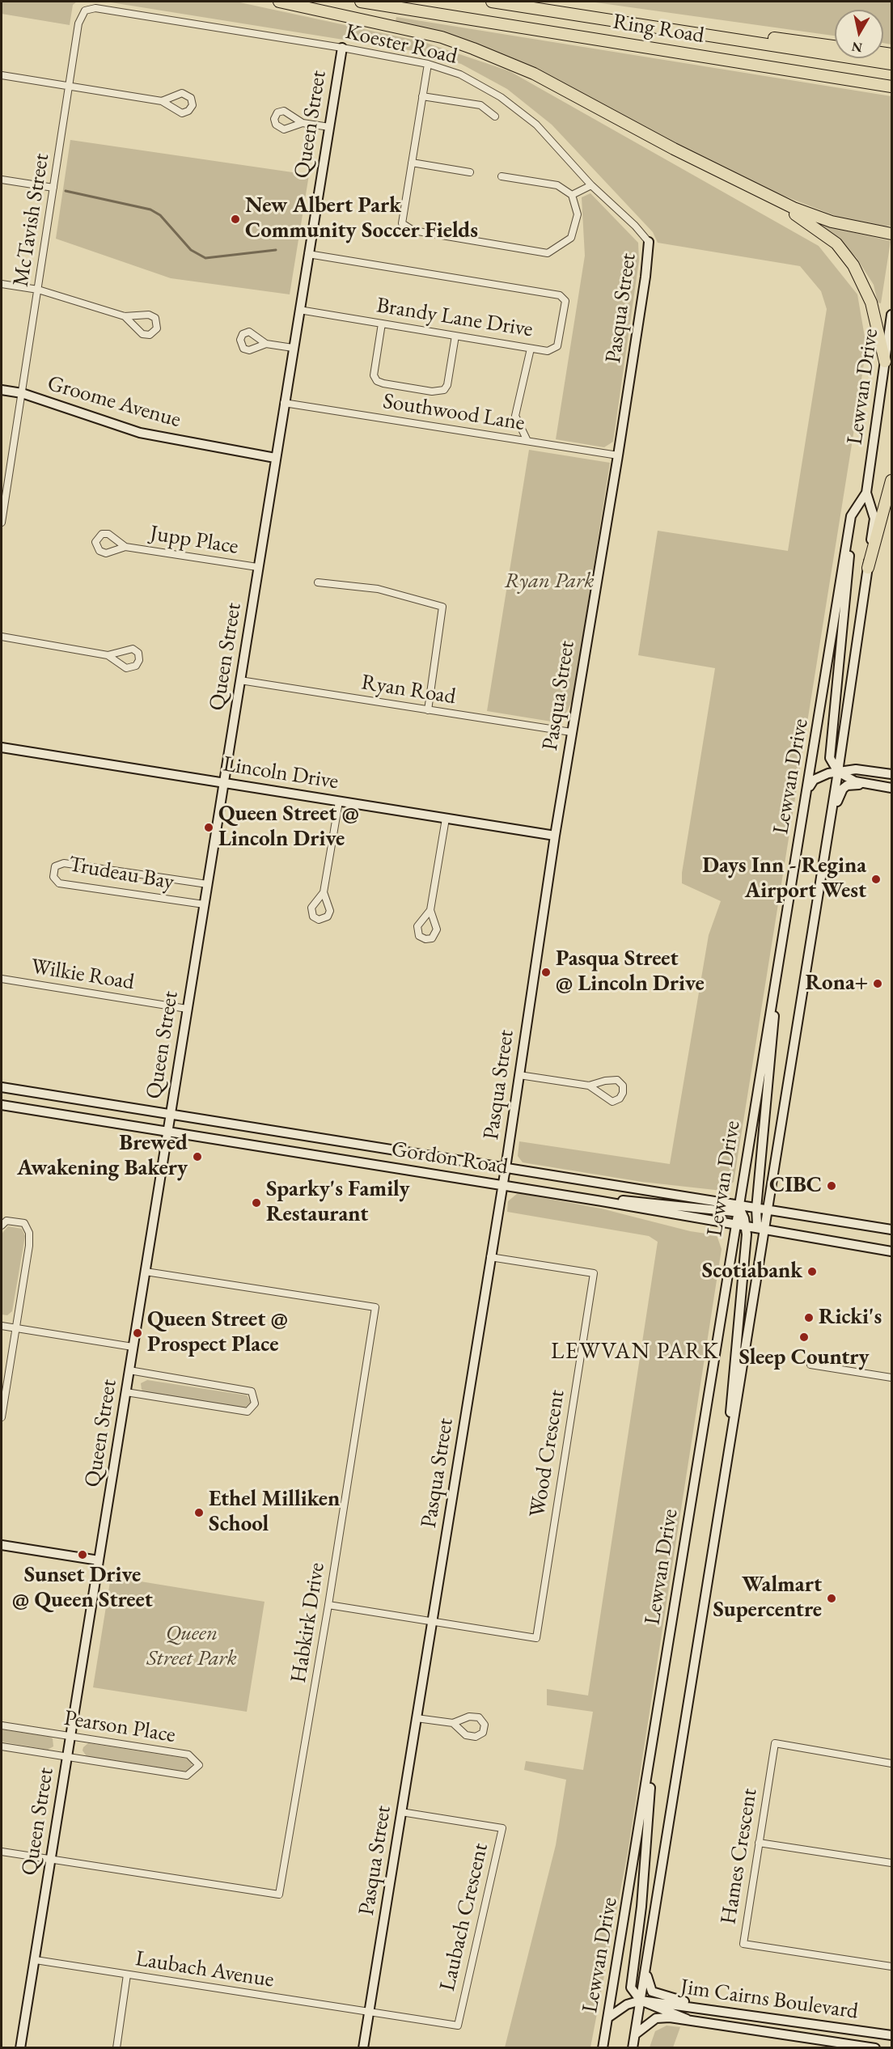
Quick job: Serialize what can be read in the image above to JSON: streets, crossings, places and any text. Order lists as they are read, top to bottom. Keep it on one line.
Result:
{"streets":{"highway":["Ring Road"],"main road":["Queen Street","Pasqua Street","Lewvan Drive","Groome Avenue","Lincoln Drive","Gordon Road","Jim Cairns Boulevard"],"street":["Koester Road","McTavish Street","Brandy Lane Drive","Southwood Lane","Jupp Place","Ryan Road","Trudeau Bay","Wilkie Road","Wood Crescent","Habkirk Drive","Pearson Place","Hames Crescent","Laubach Crescent","Laubach Avenue"]},"crossings":[["Koester Road","Queen Street"],["Koester Road","McTavish Street"],["Koester Road","Pasqua Street"],["Queen Street","Brandy Lane Drive"],["Queen Street","Groome Avenue"],["Queen Street","Southwood Lane"],["Queen Street","Jupp Place"],["Queen Street","Ryan Road"],["Queen Street","Lincoln Drive"],["Queen Street","Trudeau Bay"],["Queen Street","Wilkie Road"],["Queen Street","Gordon Road"],["Queen Street","Habkirk Drive"],["Queen Street","Pearson Place"],["Queen Street","Laubach Avenue"],["McTavish Street","Groome Avenue"],["Pasqua Street","Southwood Lane"],["Pasqua Street","Ryan Road"],["Pasqua Street","Lincoln Drive"],["Pasqua Street","Gordon Road"],["Pasqua Street","Wood Crescent"],["Pasqua Street","Laubach Crescent"],["Pasqua Street","Laubach Avenue"],["Lewvan Drive","Gordon Road"],["Lewvan Drive","Jim Cairns Boulevard"],["Laubach Crescent","Laubach Avenue"]],"districts":["LEWVAN PARK"],"parks":["Ryan Park","Queen Street Park"],"places":["New Albert Park Community Soccer Fields","Queen Street @ Lincoln Drive","Days Inn - Regina Airport West","Pasqua Street @ Lincoln Drive","Rona+","Brewed Awakening Bakery","CIBC","Sparky's Family Restaurant","Scotiabank","Ricki's","Queen Street @ Prospect Place","Sleep Country","Ethel Milliken School","Sunset Drive @ Queen Street","Walmart Supercentre"],"north":"bottom"}
